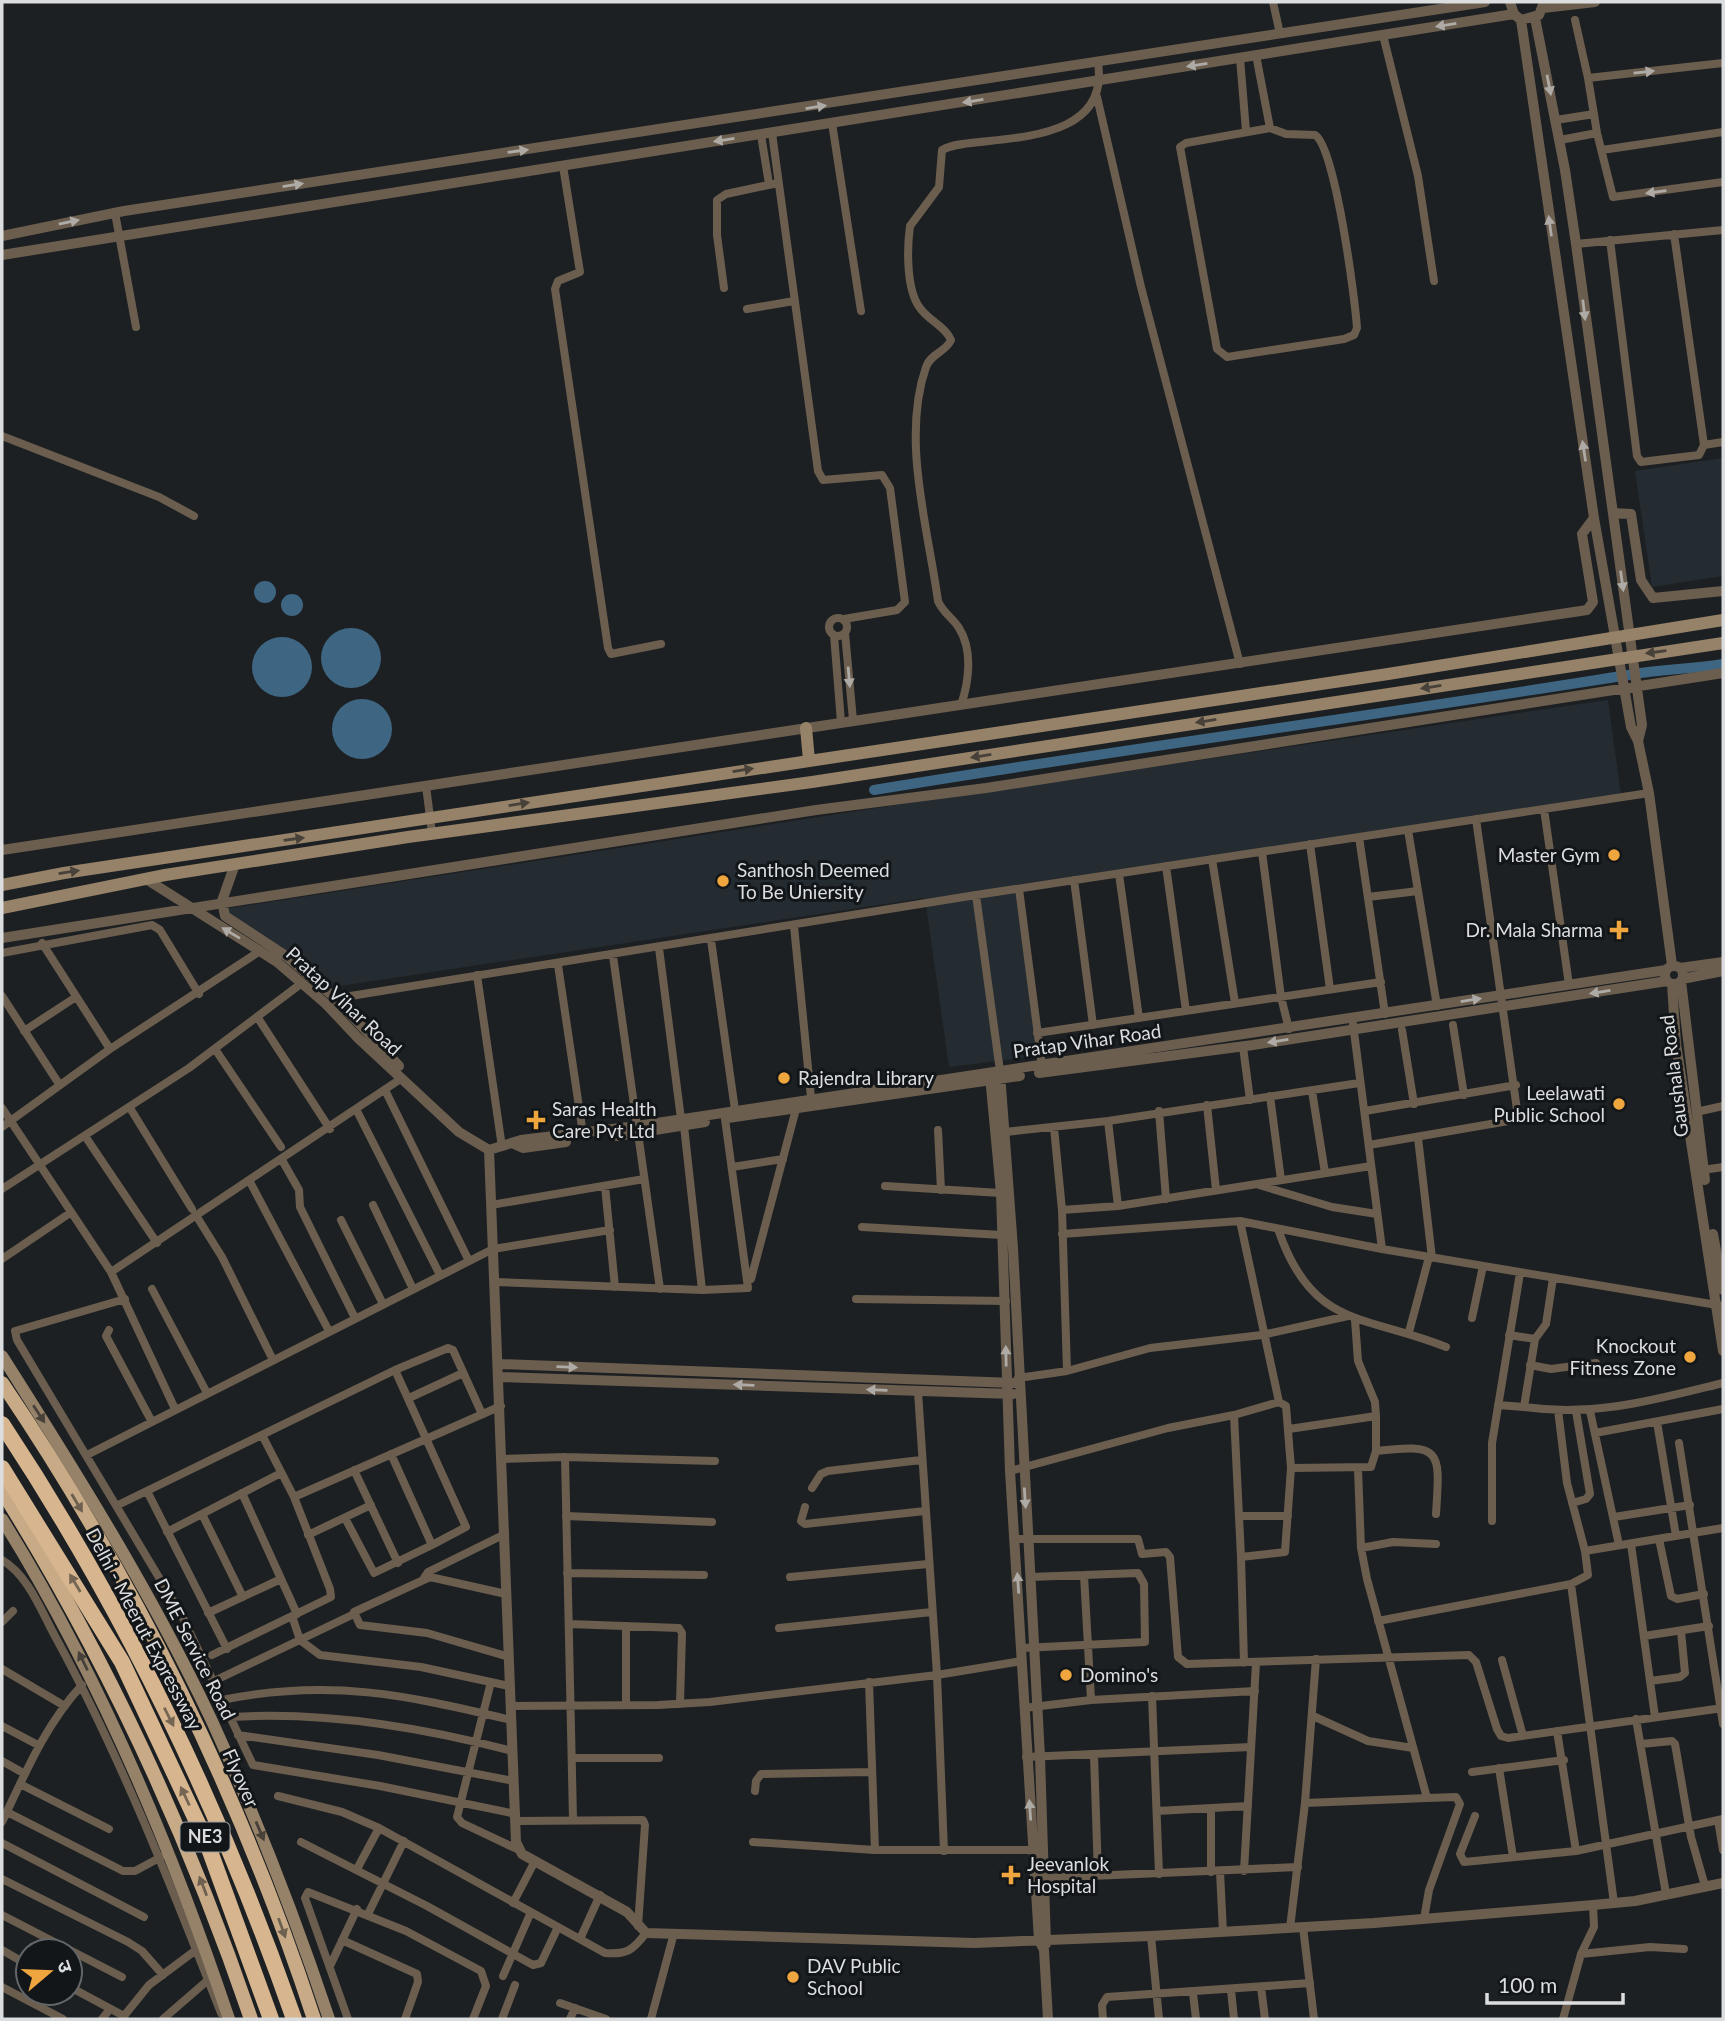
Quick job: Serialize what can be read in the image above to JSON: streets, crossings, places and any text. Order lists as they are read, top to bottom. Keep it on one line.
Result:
{"streets":{"highway":["Delhi - Meerut Expressway","Flyover","NE3"],"main road":["DME Service Road"],"street":["Pratap Vihar Road","Gaushala Road"]},"crossings":[["Pratap Vihar Road","Gaushala Road"]],"places":{"other":["Master Gym","Santhosh Deemed To Be Uniersity","Rajendra Library","Leelawati Public School","Knockout Fitness Zone","Domino's","DAV Public School"],"health":["Dr. Mala Sharma","Saras Health Care Pvt Ltd","Jeevanlok Hospital"]},"scale_bar":"100 m","north":"right"}
